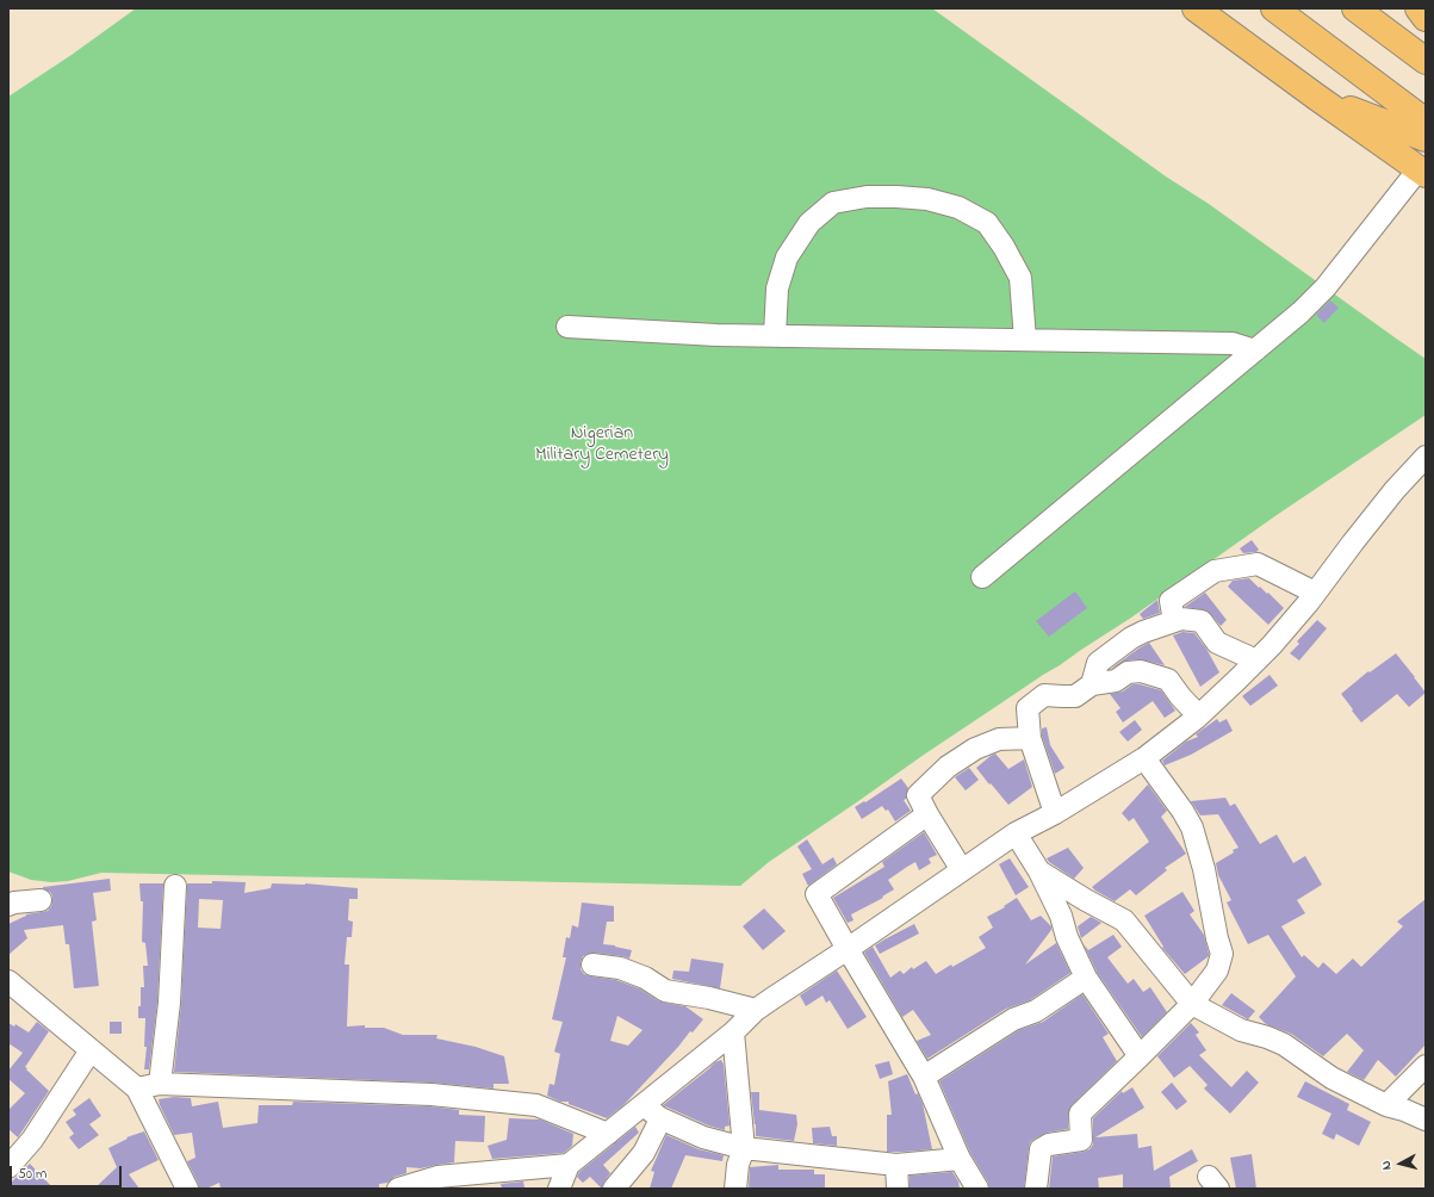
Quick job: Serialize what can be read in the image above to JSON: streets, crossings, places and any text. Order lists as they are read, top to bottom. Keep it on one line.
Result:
{"parks":["Nigerian Military Cemetery"],"scale_bar":"50 m","north":"left"}
